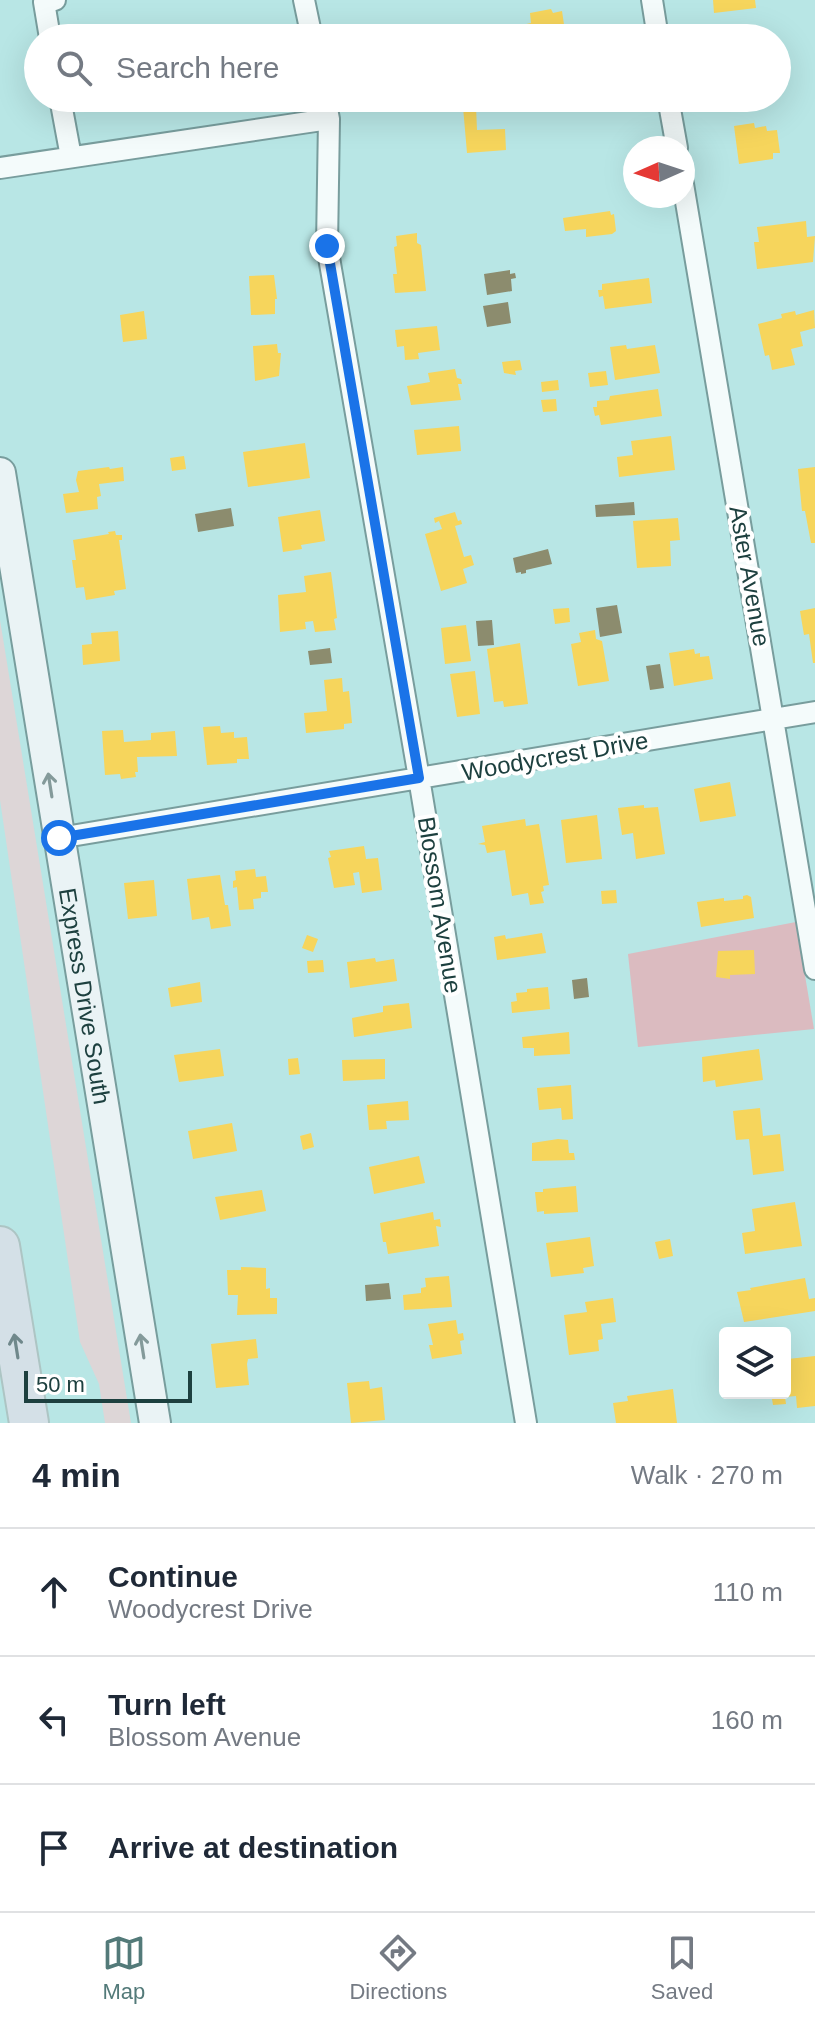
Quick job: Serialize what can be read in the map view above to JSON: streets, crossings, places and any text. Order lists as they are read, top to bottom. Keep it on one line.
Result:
{"streets":{"main road":["Express Drive South"],"street":["Aster Avenue","Woodycrest Drive","Blossom Avenue"]},"crossings":[["Aster Avenue","Woodycrest Drive"],["Woodycrest Drive","Blossom Avenue"],["Woodycrest Drive","Express Drive South"]],"one_way":["Express Drive South"],"scale_bar":"50 m","north":"left","page":{"search":"Search here","scale":"50 m","heading":["4 min","Walk · 270 m"],"list":[["Continue","Woodycrest Drive","110 m"],["Turn left","Blossom Avenue","160 m"],"Arrive at destination"],"nav":["Map","Directions","Saved"]}}
